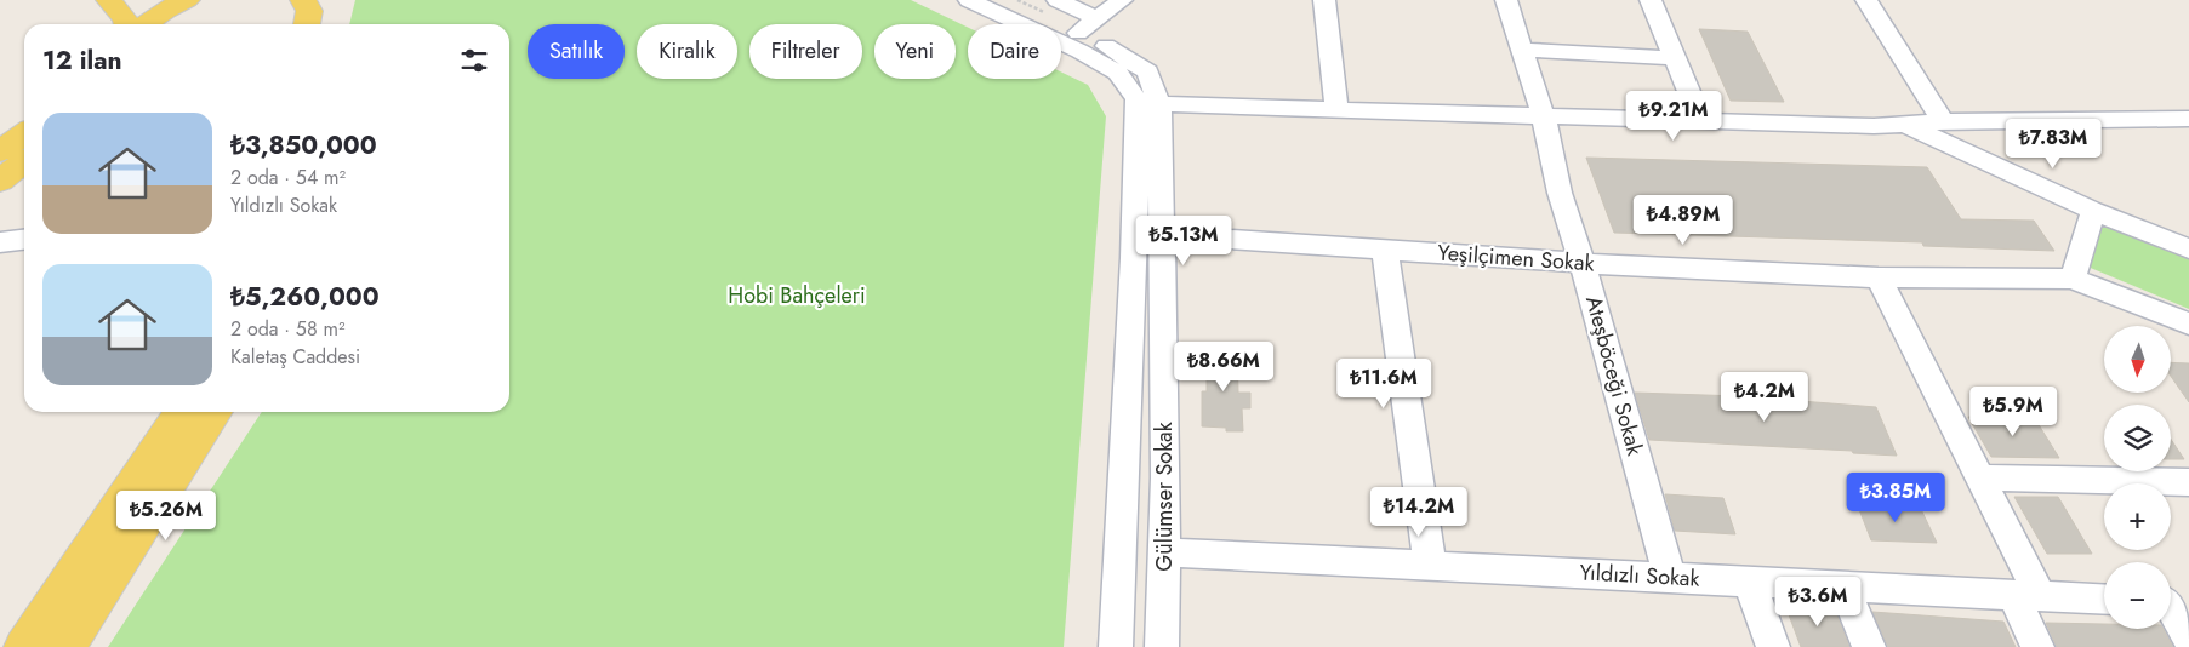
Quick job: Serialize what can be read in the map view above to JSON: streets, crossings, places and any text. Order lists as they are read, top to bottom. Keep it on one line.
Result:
{"streets":{"street":["Yeşilçimen Sokak","Ateşböceği Sokak","Gülümser Sokak","Yıldızlı Sokak"]},"crossings":[["Yeşilçimen Sokak","Ateşböceği Sokak"],["Yeşilçimen Sokak","Gülümser Sokak"],["Ateşböceği Sokak","Yıldızlı Sokak"],["Gülümser Sokak","Yıldızlı Sokak"]],"parks":["Hobi Bahçeleri"],"north":"bottom","page":{"chip":["Satılık","Kiralık","Filtreler","Yeni","Daire"],"heading":"12 ilan","price":["₺9.21M","₺7.83M","₺4.89M","₺5.13M","₺8.66M","₺11.6M","₺4.2M","₺5.9M","₺3.85M","₺14.2M","₺5.26M","₺3.6M"],"list":[{"name":"₺3,850,000","note":"2 oda · 54 m² · Yıldızlı Sokak"},{"name":"₺5,260,000","note":"2 oda · 58 m² · Kaletaş Caddesi"}],"map_buttons":["+","−"]}}
